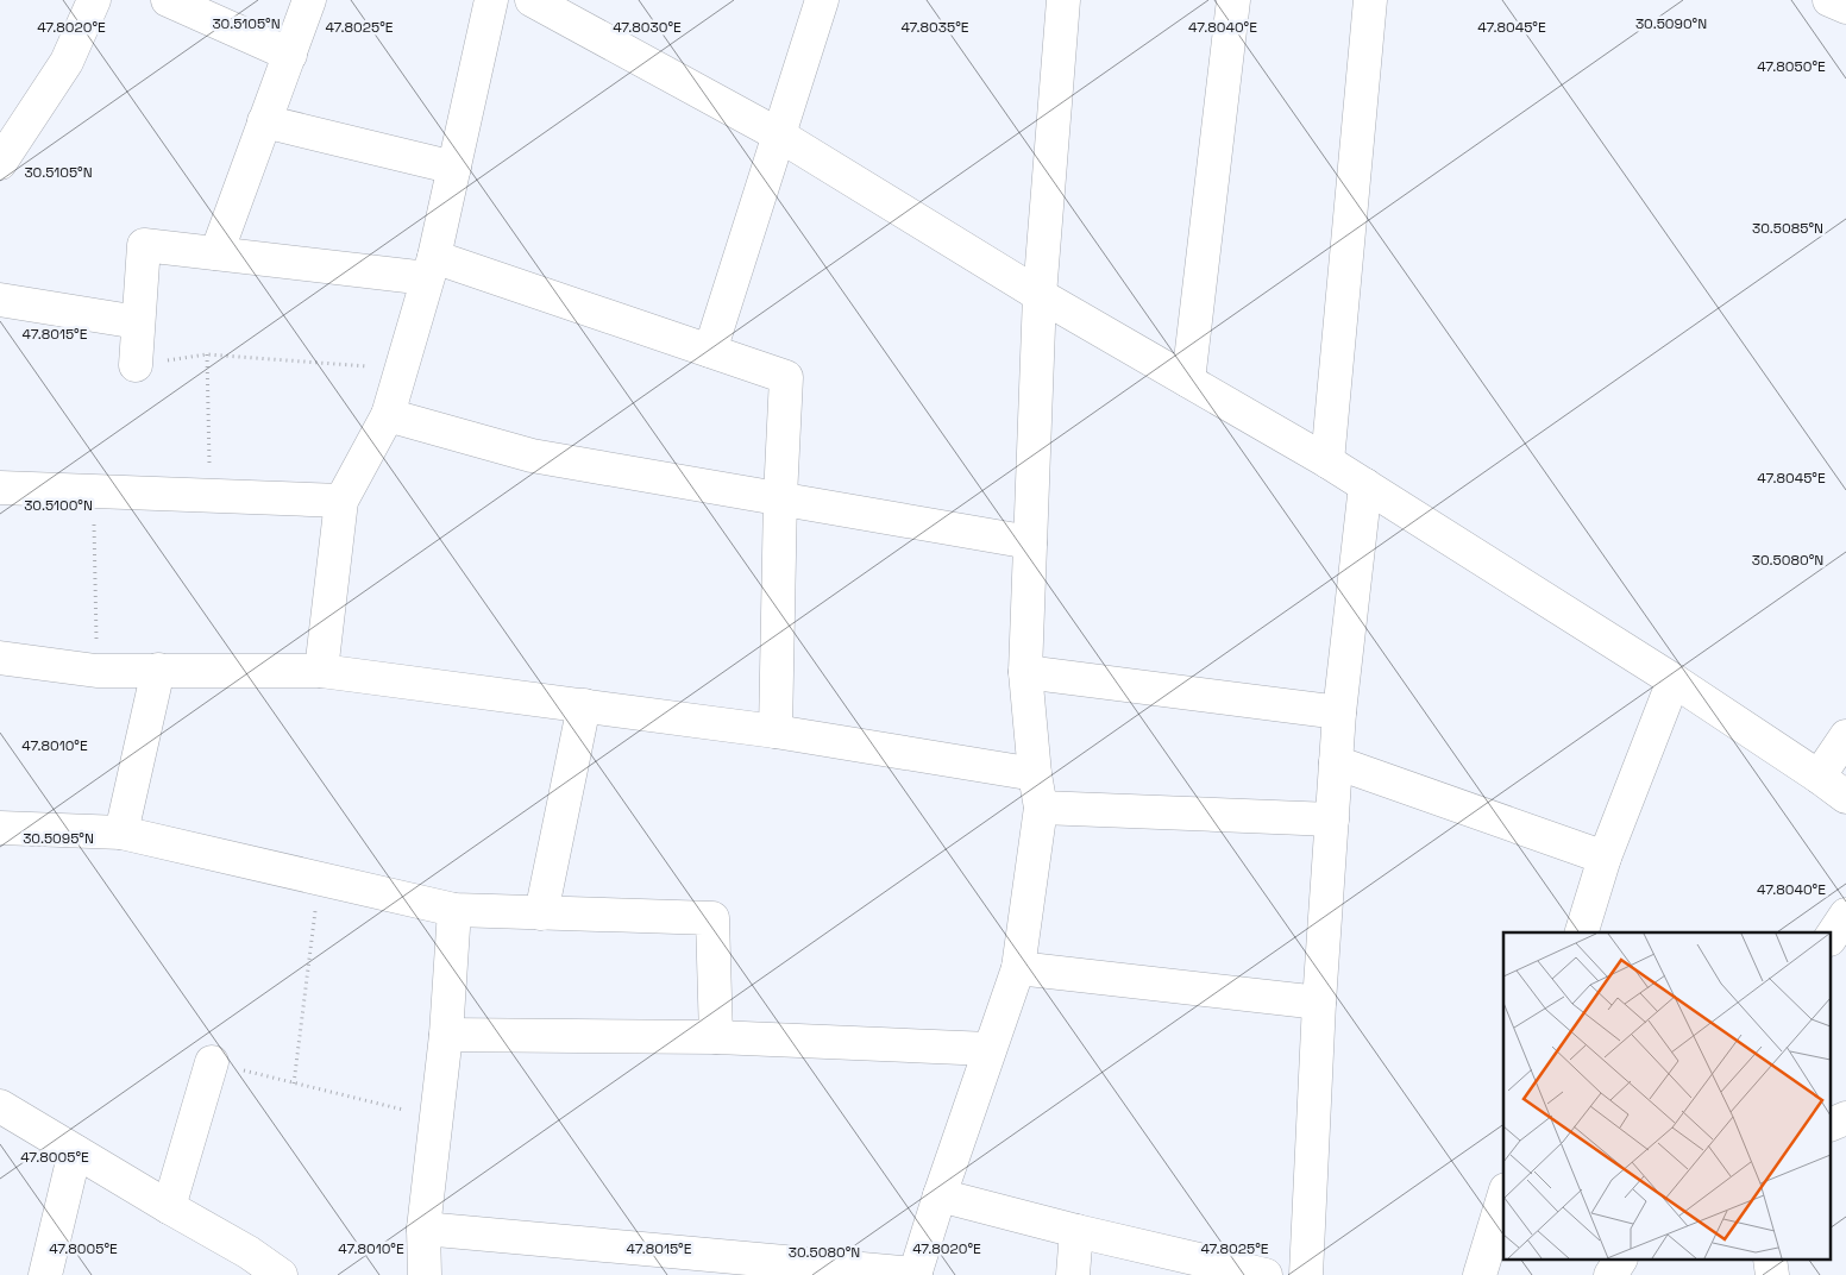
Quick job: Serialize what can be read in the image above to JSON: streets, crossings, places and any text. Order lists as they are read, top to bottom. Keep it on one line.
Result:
{"coordinates":["30.5105°N","30.5090°N","47.8020°E","47.8025°E","47.8030°E","47.8035°E","47.8040°E","47.8045°E","47.8050°E","30.5085°N","47.8015°E","30.5100°N","30.5080°N","47.8010°E","30.5095°N","47.8005°E"]}
